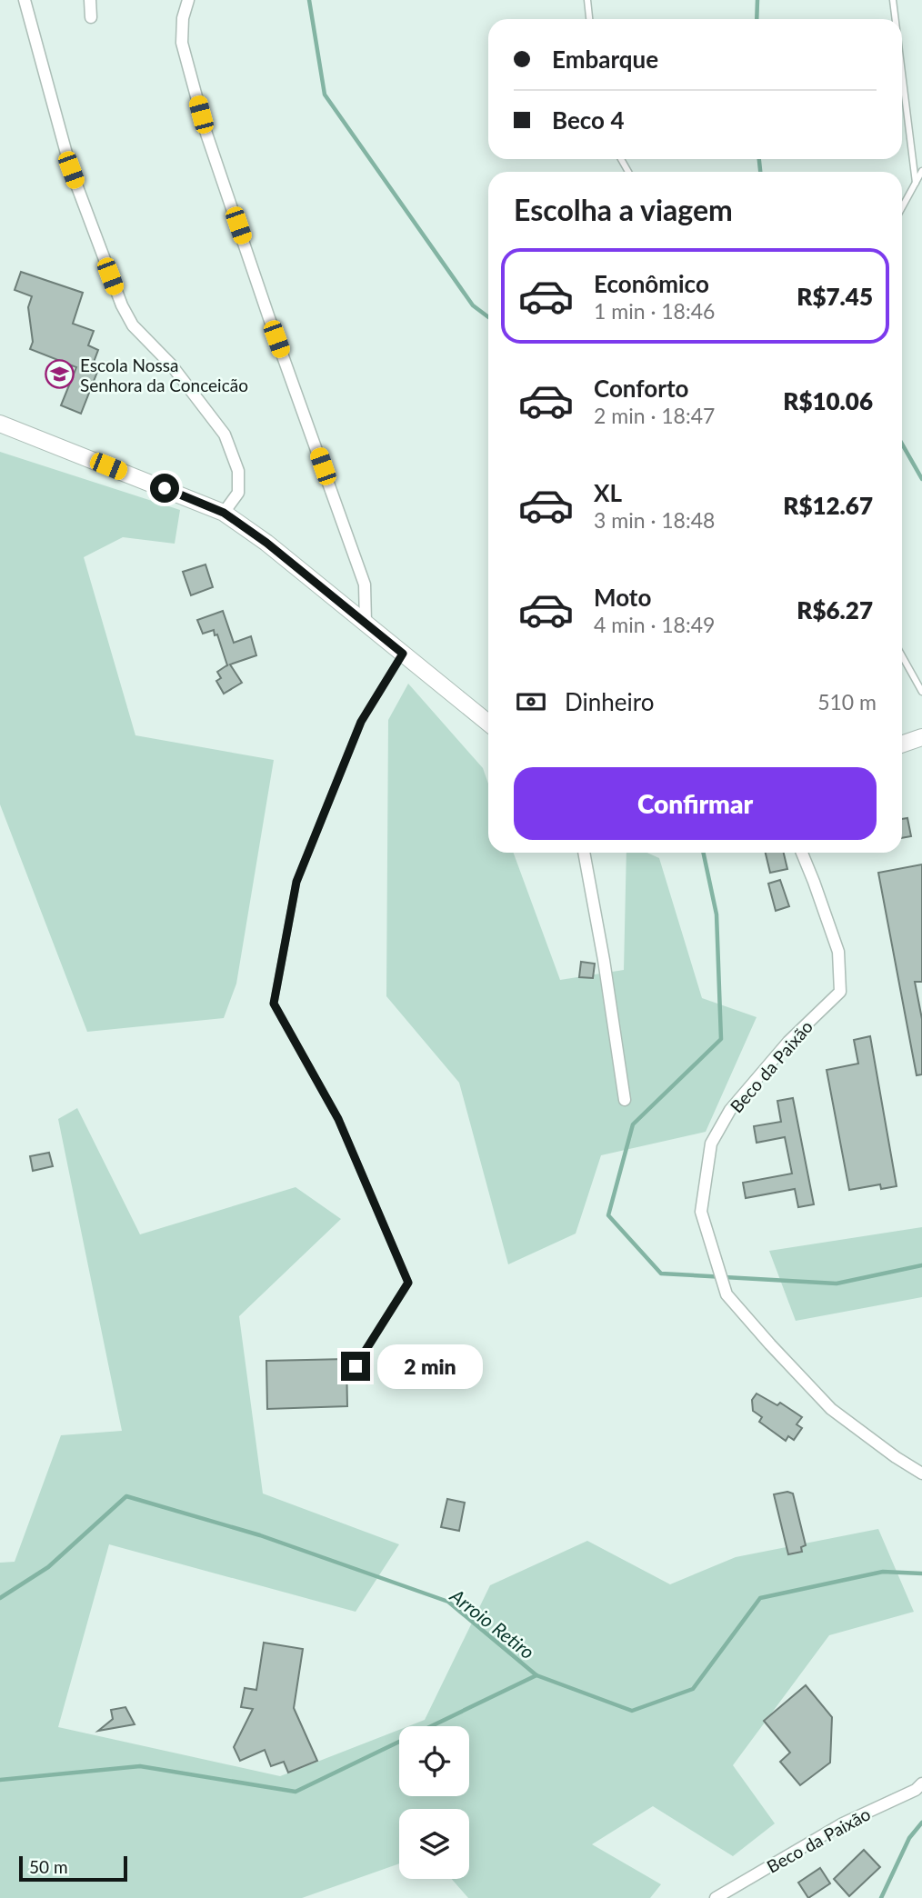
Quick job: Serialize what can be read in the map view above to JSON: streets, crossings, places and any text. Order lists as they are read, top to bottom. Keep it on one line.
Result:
{"streets":{"street":["Beco da Paixão"]},"water":["Arroio Retiro"],"places":{"school or university":["Escola Nossa Senhora da Conceicão"]},"scale_bar":"50 m","page":{"banner":["Embarque","Beco 4"],"heading":"Escolha a viagem","list":[{"name":"Econômico","note":"1 min · 18:46","value":"R$7.45"},{"name":"Conforto","note":"2 min · 18:47","value":"R$10.06"},{"name":"XL","note":"3 min · 18:48","value":"R$12.67"},{"name":"Moto","note":"4 min · 18:49","value":"R$6.27"}],"pay":["Dinheiro","510 m"],"buttons":"Confirmar","bubble":"2 min","scale":"50 m"}}
